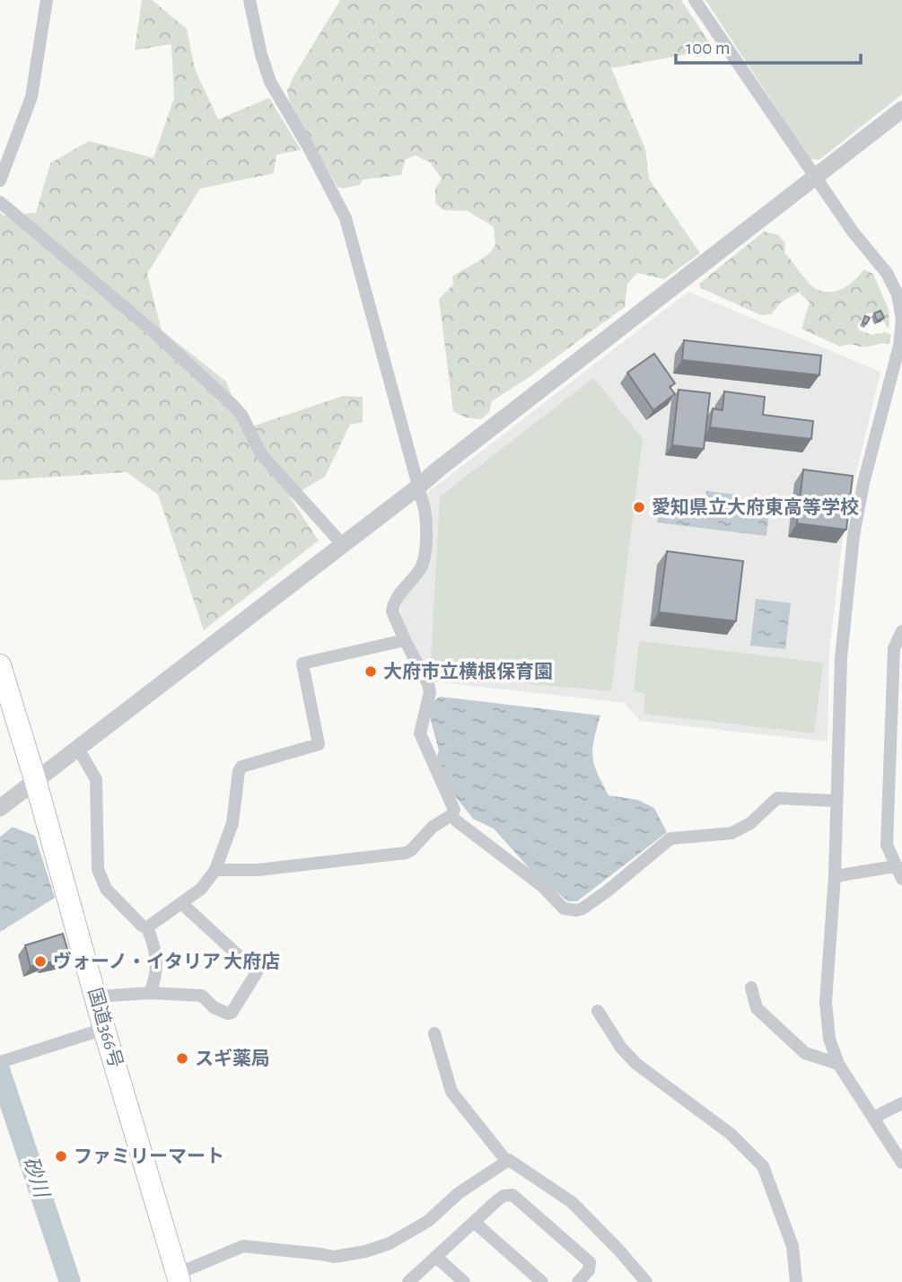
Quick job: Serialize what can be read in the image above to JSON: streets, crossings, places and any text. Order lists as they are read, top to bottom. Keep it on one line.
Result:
{"streets":{"highway":["国道366号"]},"water":["砂川"],"places":["愛知県立大府東高等学校","大府市立横根保育園","ヴォーノ・イタリア 大府店","スギ薬局","ファミリーマート"],"scale_bar":"100 m"}
